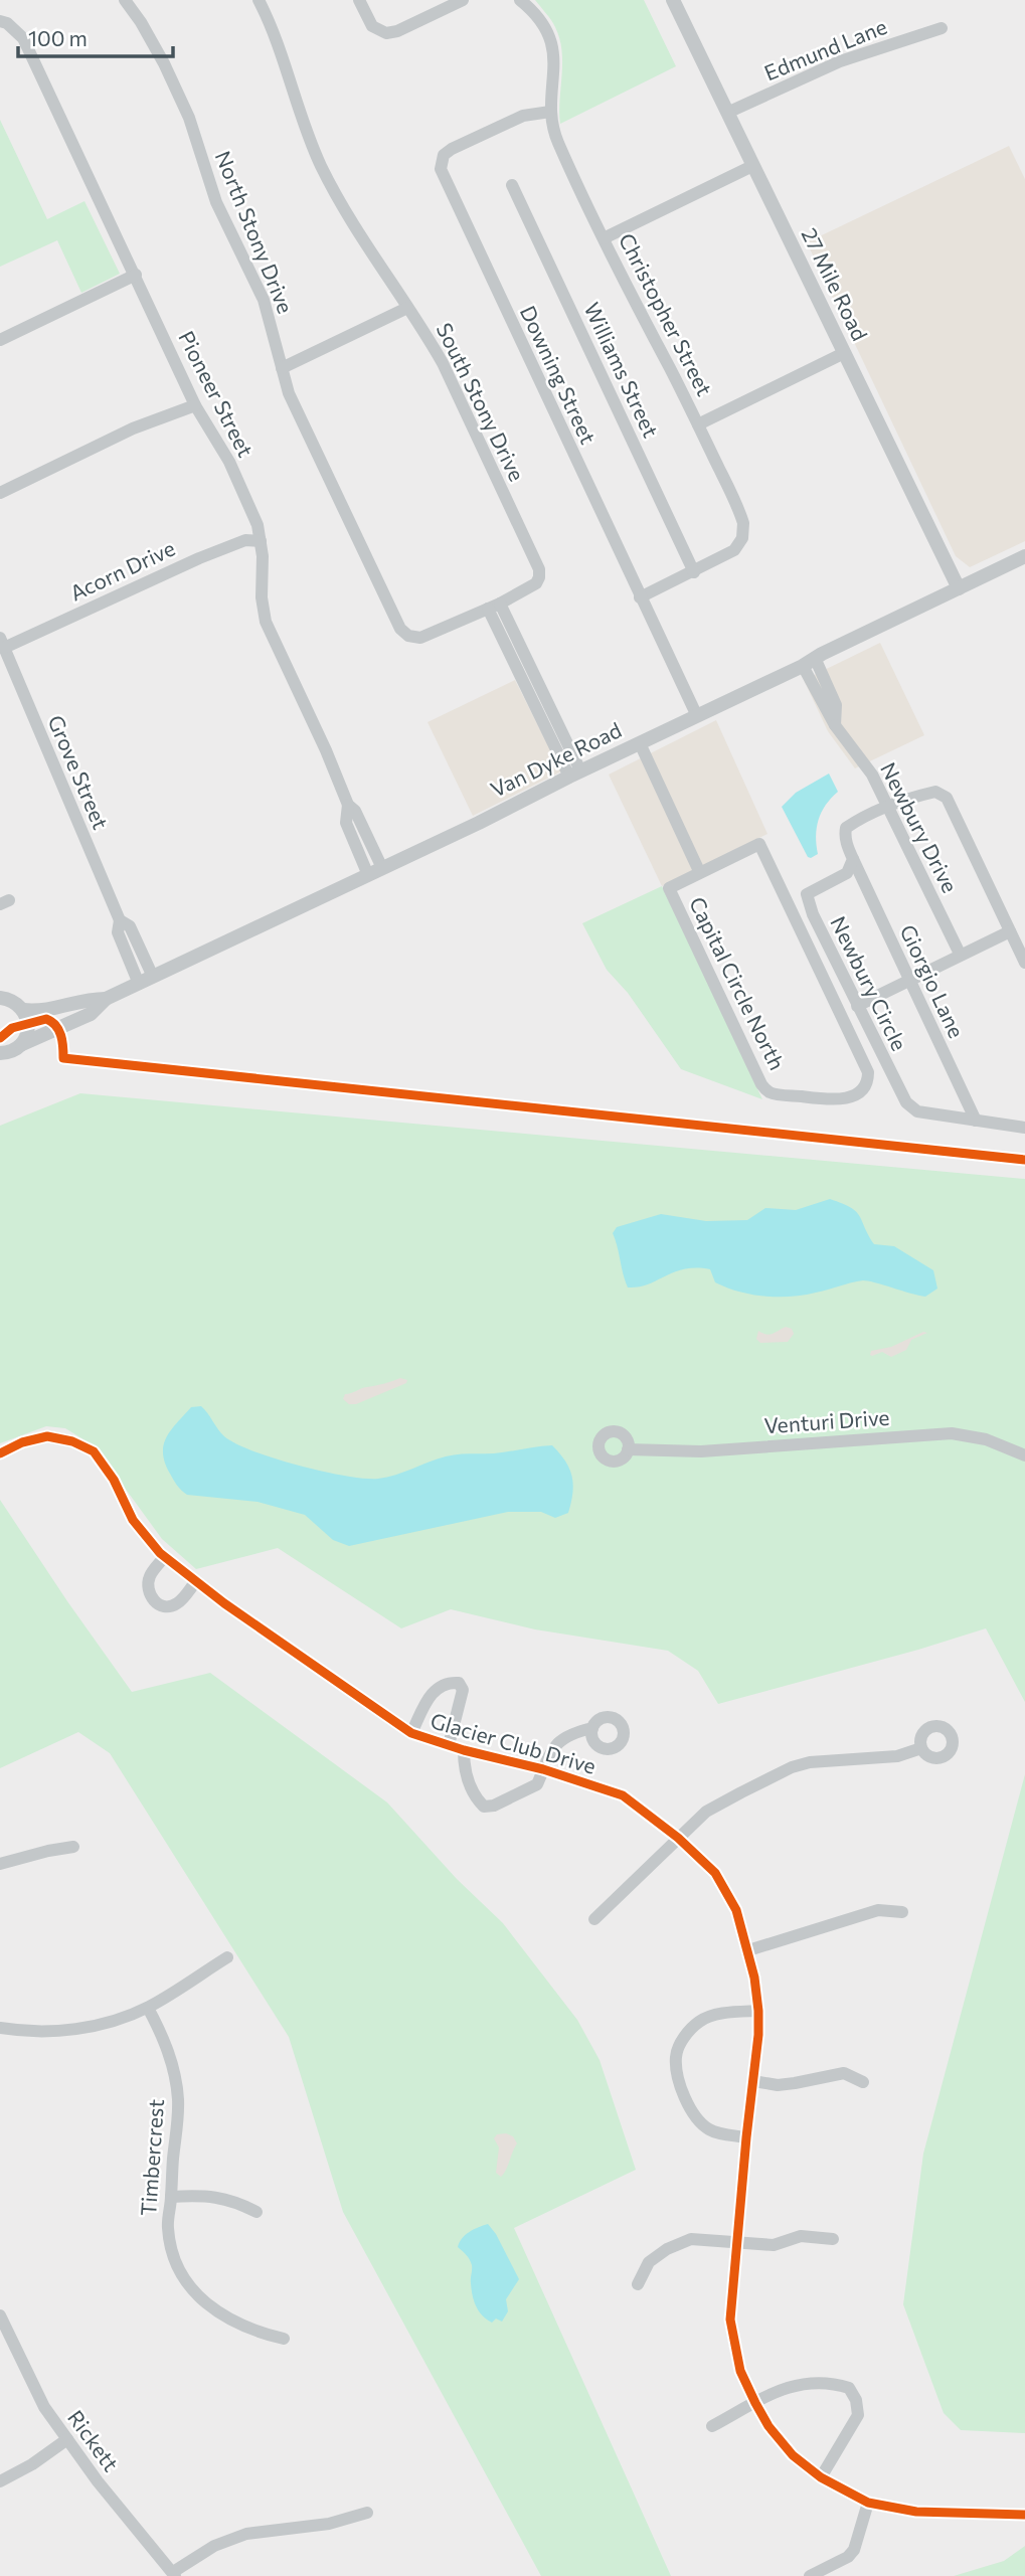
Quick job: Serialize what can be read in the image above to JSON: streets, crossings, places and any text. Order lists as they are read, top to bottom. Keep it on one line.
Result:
{"streets":{"street":["Edmund Lane","North Stony Drive","27 Mile Road","Christopher Street","Williams Street","Downing Street","Pioneer Street","South Stony Drive","Acorn Drive","Van Dyke Road","Grove Street","Newbury Drive","Giorgio Lane","Capital Circle North","Newbury Circle","Venturi Drive","Glacier Club Drive","Timbercrest","Rickett"]},"crossings":[["Edmund Lane","27 Mile Road"],["North Stony Drive","South Stony Drive"],["27 Mile Road","Van Dyke Road"],["Christopher Street","Williams Street"],["Christopher Street","Downing Street"],["Downing Street","Van Dyke Road"],["Pioneer Street","Acorn Drive"],["Pioneer Street","Van Dyke Road"],["Acorn Drive","Grove Street"],["Van Dyke Road","Grove Street"],["Van Dyke Road","Newbury Drive"],["Giorgio Lane","Newbury Circle"]],"scale_bar":"100 m"}
